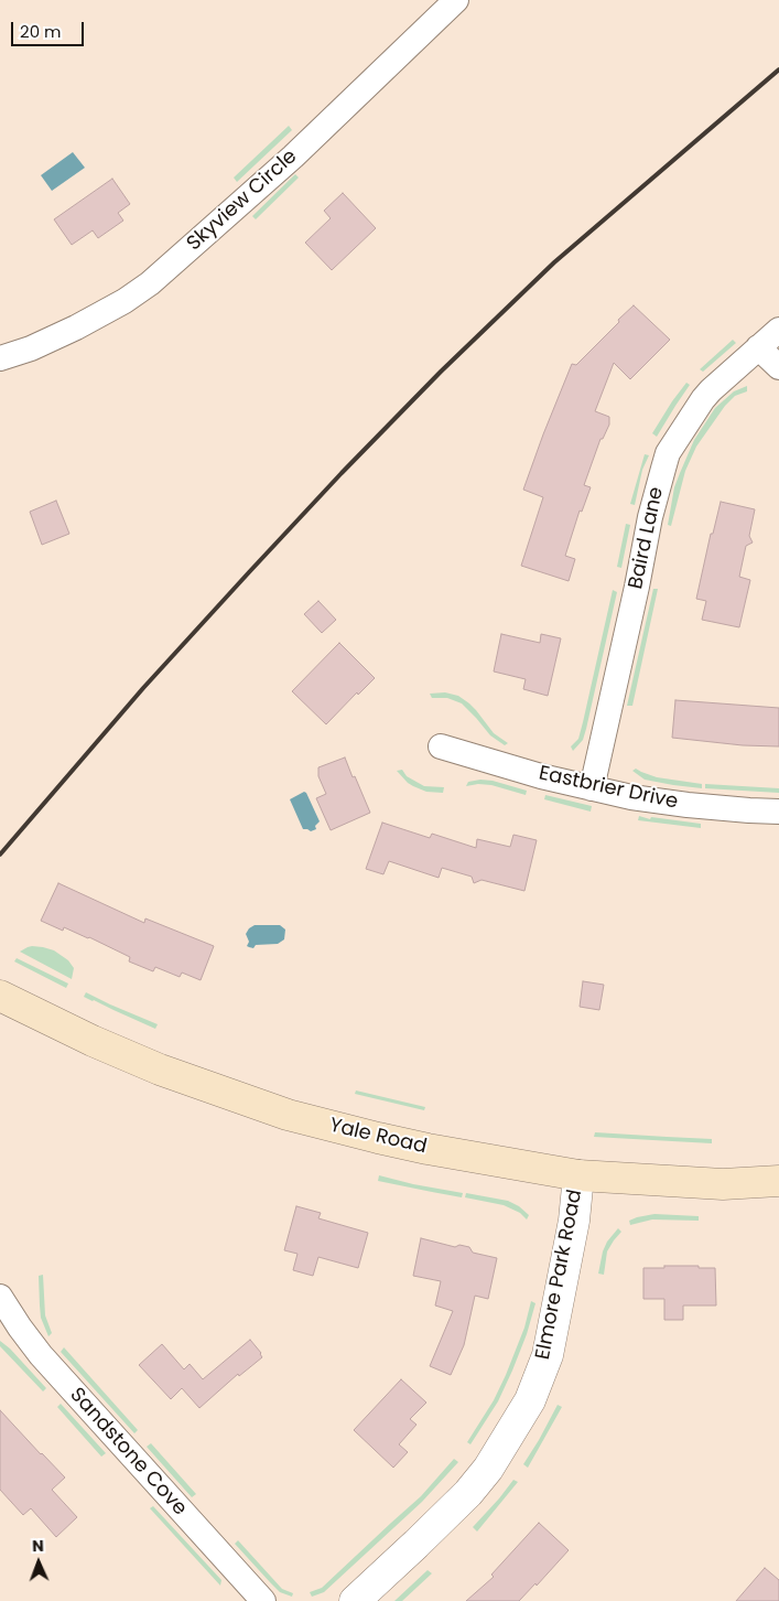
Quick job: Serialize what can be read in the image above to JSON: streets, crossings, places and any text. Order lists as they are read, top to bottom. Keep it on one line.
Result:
{"streets":{"main road":["Yale Road"],"street":["Skyview Circle","Baird Lane","Eastbrier Drive","Elmore Park Road","Sandstone Cove"]},"crossings":[["Baird Lane","Eastbrier Drive"],["Yale Road","Elmore Park Road"]],"scale_bar":"20 m","north":"top"}
